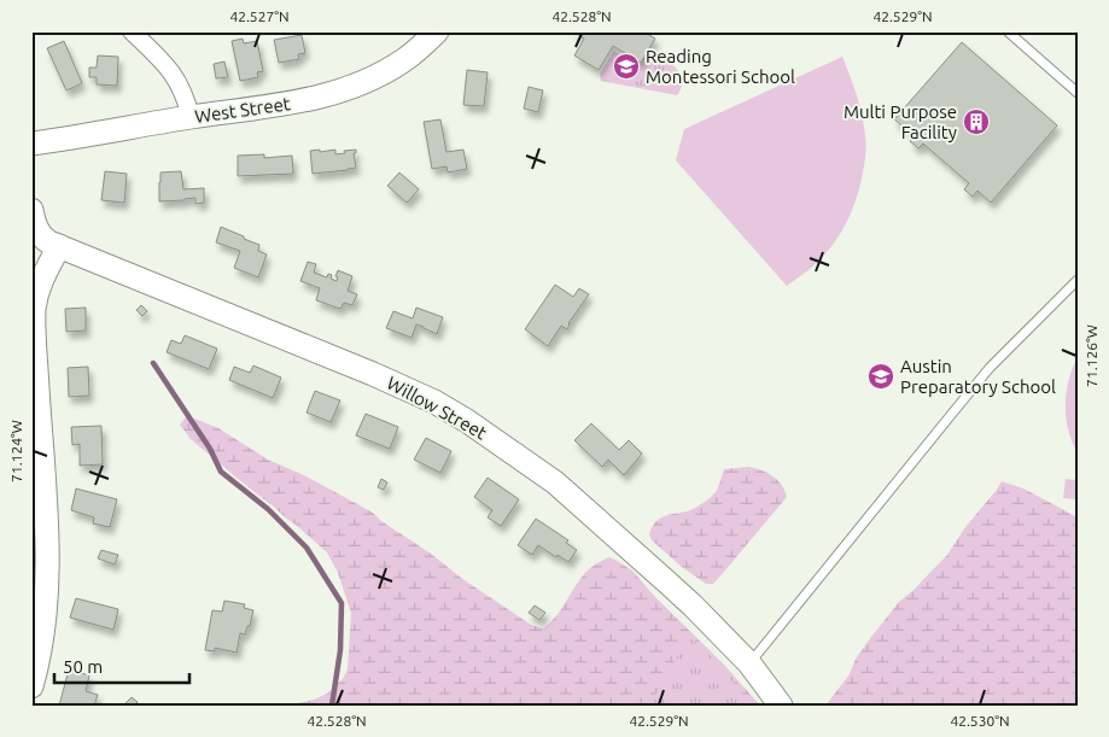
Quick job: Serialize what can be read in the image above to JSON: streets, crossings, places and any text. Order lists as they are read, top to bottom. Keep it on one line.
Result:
{"streets":{"main road":["West Street","Willow Street"]},"places":{"school or university":["Reading Montessori School","Austin Preparatory School"],"building":["Multi Purpose Facility"]},"scale_bar":"50 m","coordinates":["42.527°N","42.528°N","42.529°N","71.126°W","71.124°W","42.530°N"]}
